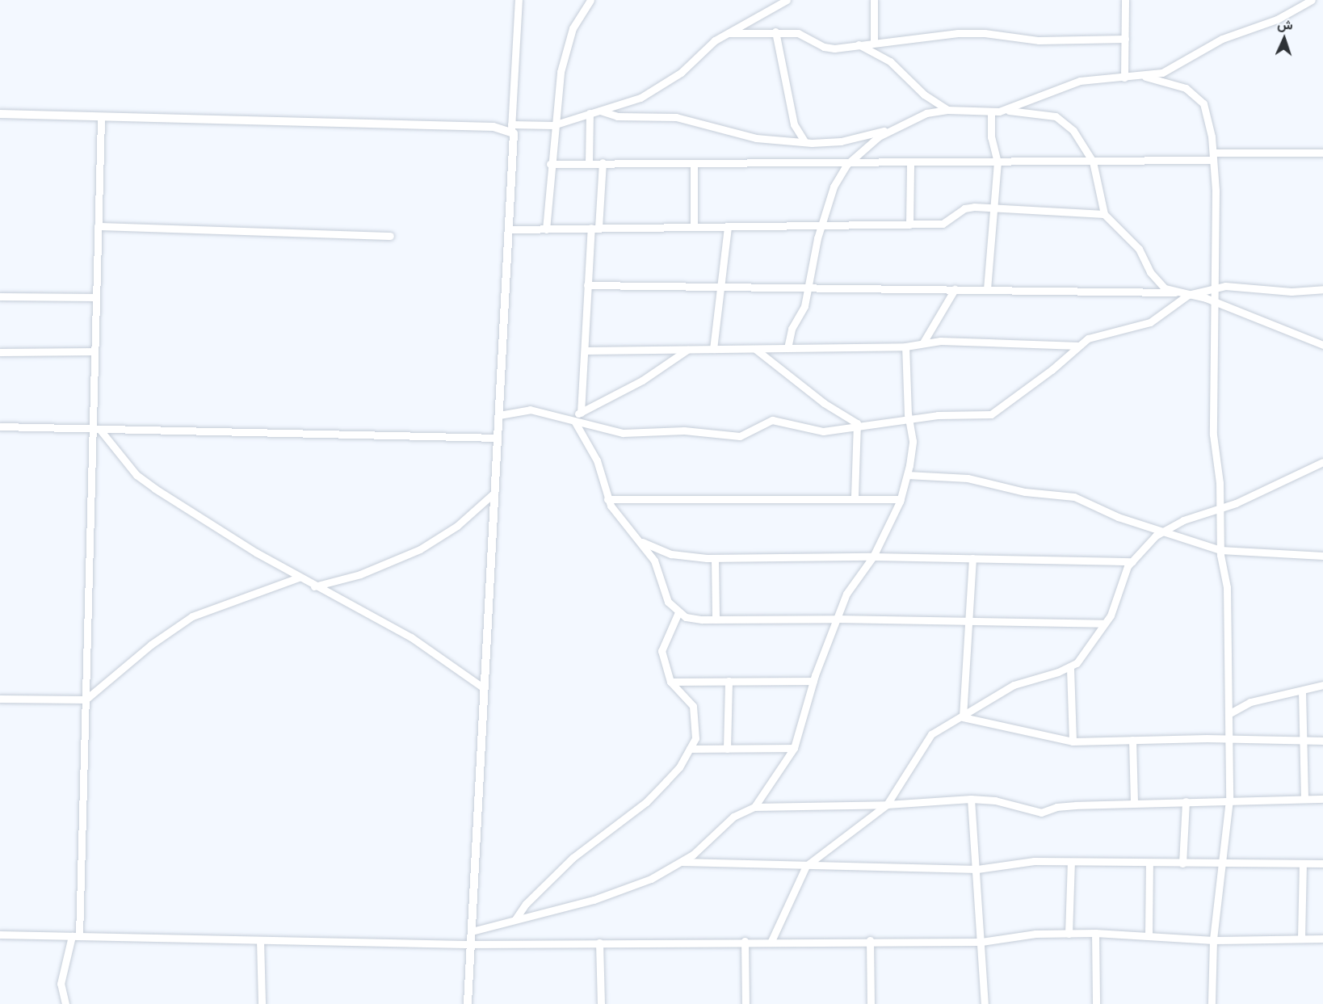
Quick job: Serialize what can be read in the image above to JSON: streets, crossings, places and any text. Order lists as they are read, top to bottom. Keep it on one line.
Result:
{"north":"top"}
